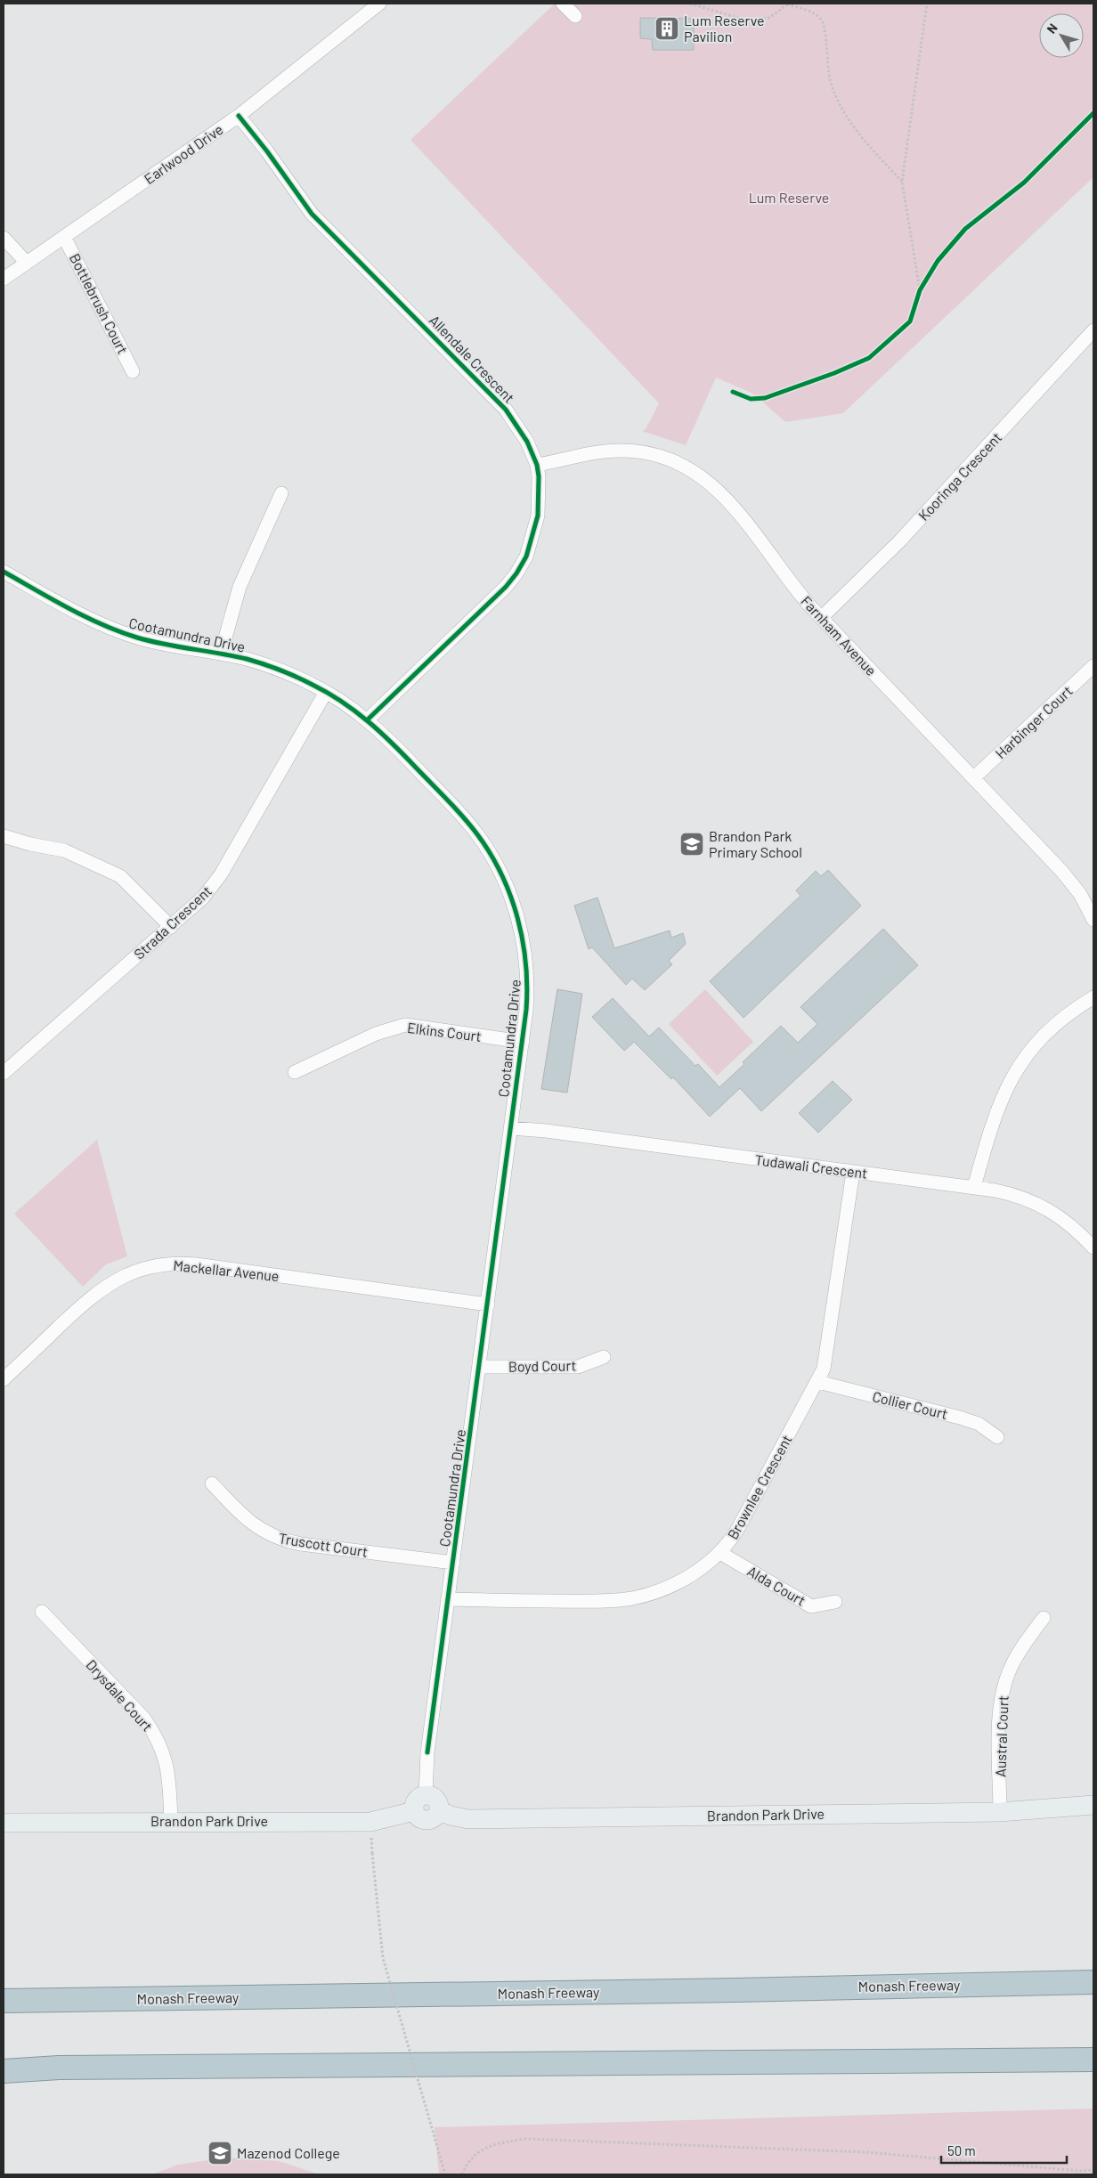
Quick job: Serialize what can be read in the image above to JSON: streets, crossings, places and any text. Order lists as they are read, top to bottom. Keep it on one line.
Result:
{"streets":{"highway":["Monash Freeway"],"street":["Earlwood Drive","Bottlebrush Court","Allendale Crescent","Kooringa Crescent","Cootamundra Drive","Farnham Avenue","Harbinger Court","Strada Crescent","Elkins Court","Tudawali Crescent","Mackellar Avenue","Boyd Court","Collier Court","Brownlee Crescent","Truscott Court","Alda Court","Drysdale Court","Austral Court","Brandon Park Drive"]},"crossings":[["Earlwood Drive","Bottlebrush Court"],["Earlwood Drive","Allendale Crescent"],["Allendale Crescent","Cootamundra Drive"],["Allendale Crescent","Farnham Avenue"],["Kooringa Crescent","Farnham Avenue"],["Cootamundra Drive","Strada Crescent"],["Cootamundra Drive","Elkins Court"],["Cootamundra Drive","Tudawali Crescent"],["Cootamundra Drive","Mackellar Avenue"],["Cootamundra Drive","Boyd Court"],["Cootamundra Drive","Brownlee Crescent"],["Cootamundra Drive","Truscott Court"],["Cootamundra Drive","Brandon Park Drive"],["Farnham Avenue","Harbinger Court"],["Tudawali Crescent","Brownlee Crescent"],["Collier Court","Brownlee Crescent"],["Brownlee Crescent","Alda Court"],["Drysdale Court","Brandon Park Drive"],["Austral Court","Brandon Park Drive"]],"parks":["Lum Reserve"],"places":{"building":["Lum Reserve Pavilion"],"school or university":["Brandon Park Primary School","Mazenod College"]},"scale_bar":"50 m","north":"top left"}
